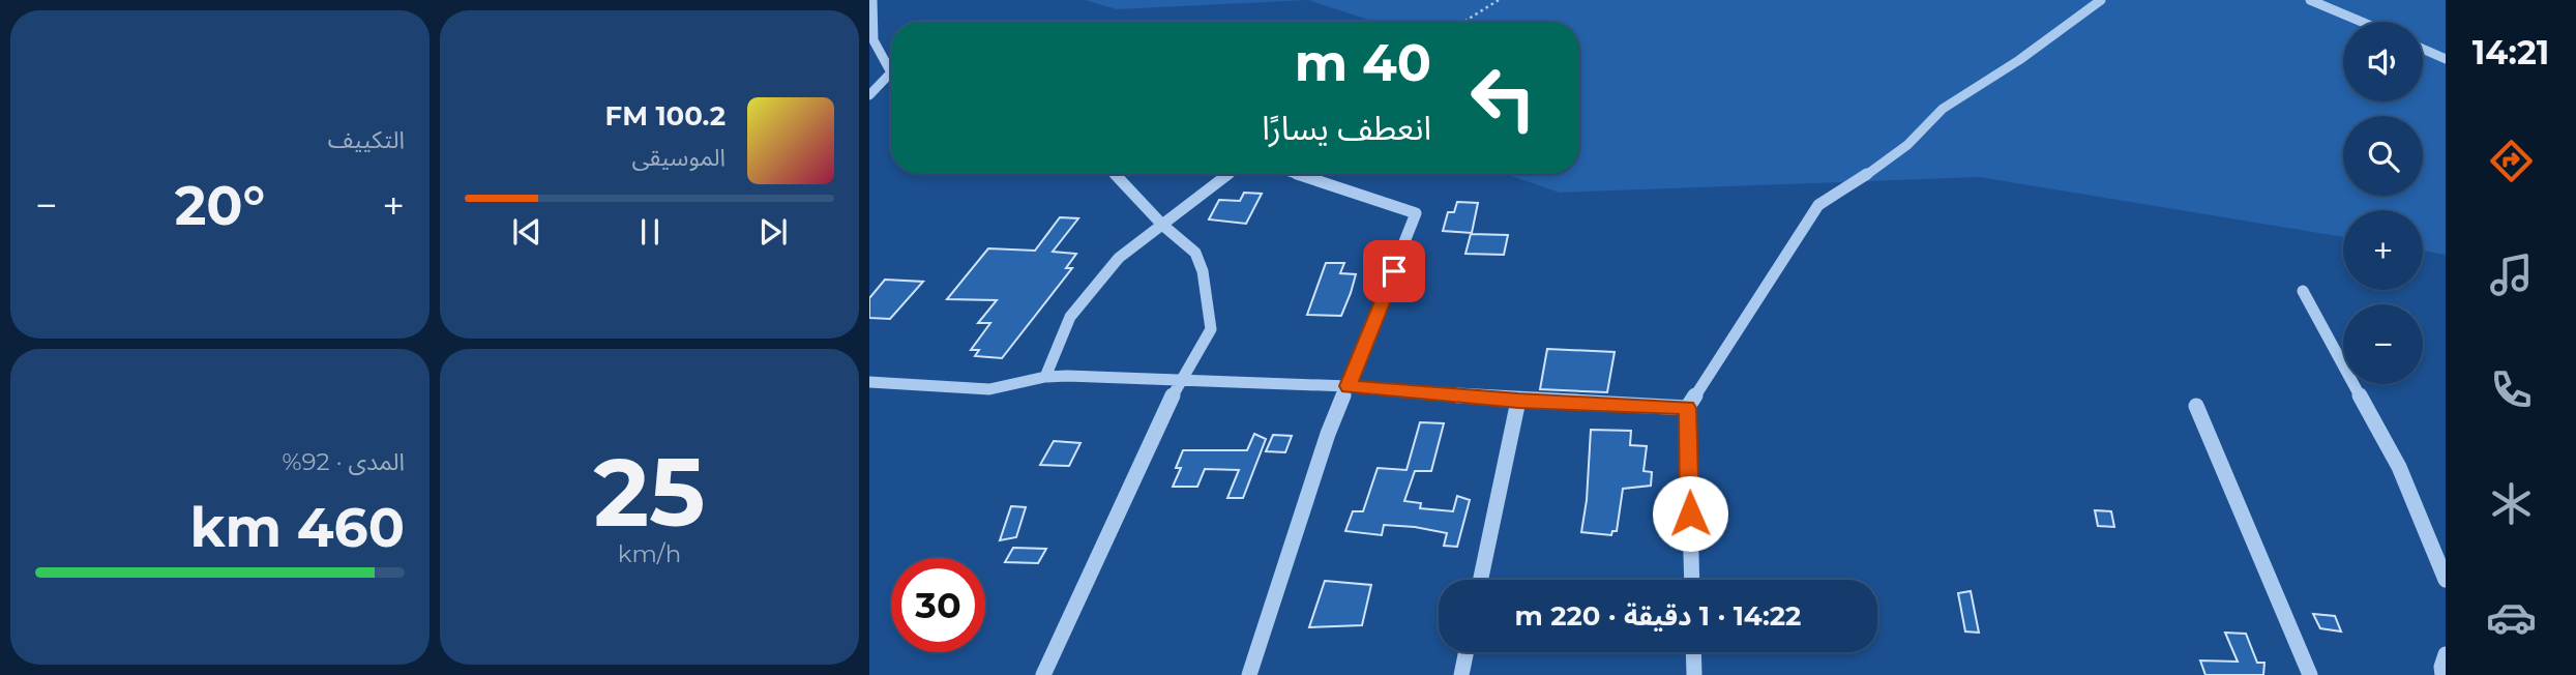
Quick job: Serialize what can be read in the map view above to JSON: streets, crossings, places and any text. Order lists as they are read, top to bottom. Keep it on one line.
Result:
{"page":{"tabs":"14:21","tile":["التكييف",["25","km/h"],["المدى · 92%","460 km"]],"map_buttons":["+","−"],"turn":["40 m","انعطف يسارًا"],"song":["100.2 FM","الموسيقى"],"heat":["−","20°","+"],"limit":"30","trip":"14:22 · 1 دقيقة · 220 m"}}
